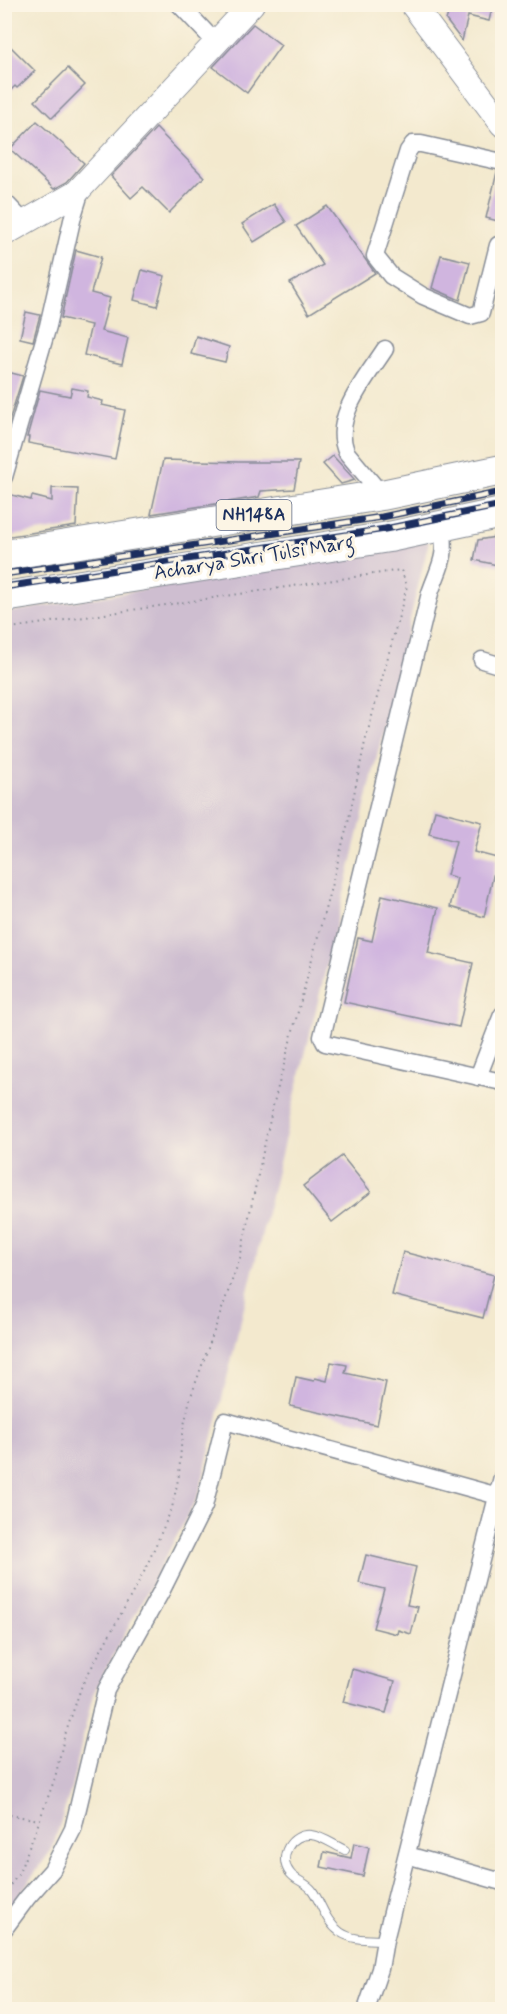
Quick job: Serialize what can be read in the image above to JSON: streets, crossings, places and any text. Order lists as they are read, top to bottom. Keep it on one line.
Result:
{"streets":{"highway":["NH148A","Acharya Shri Tulsi Marg"]}}
